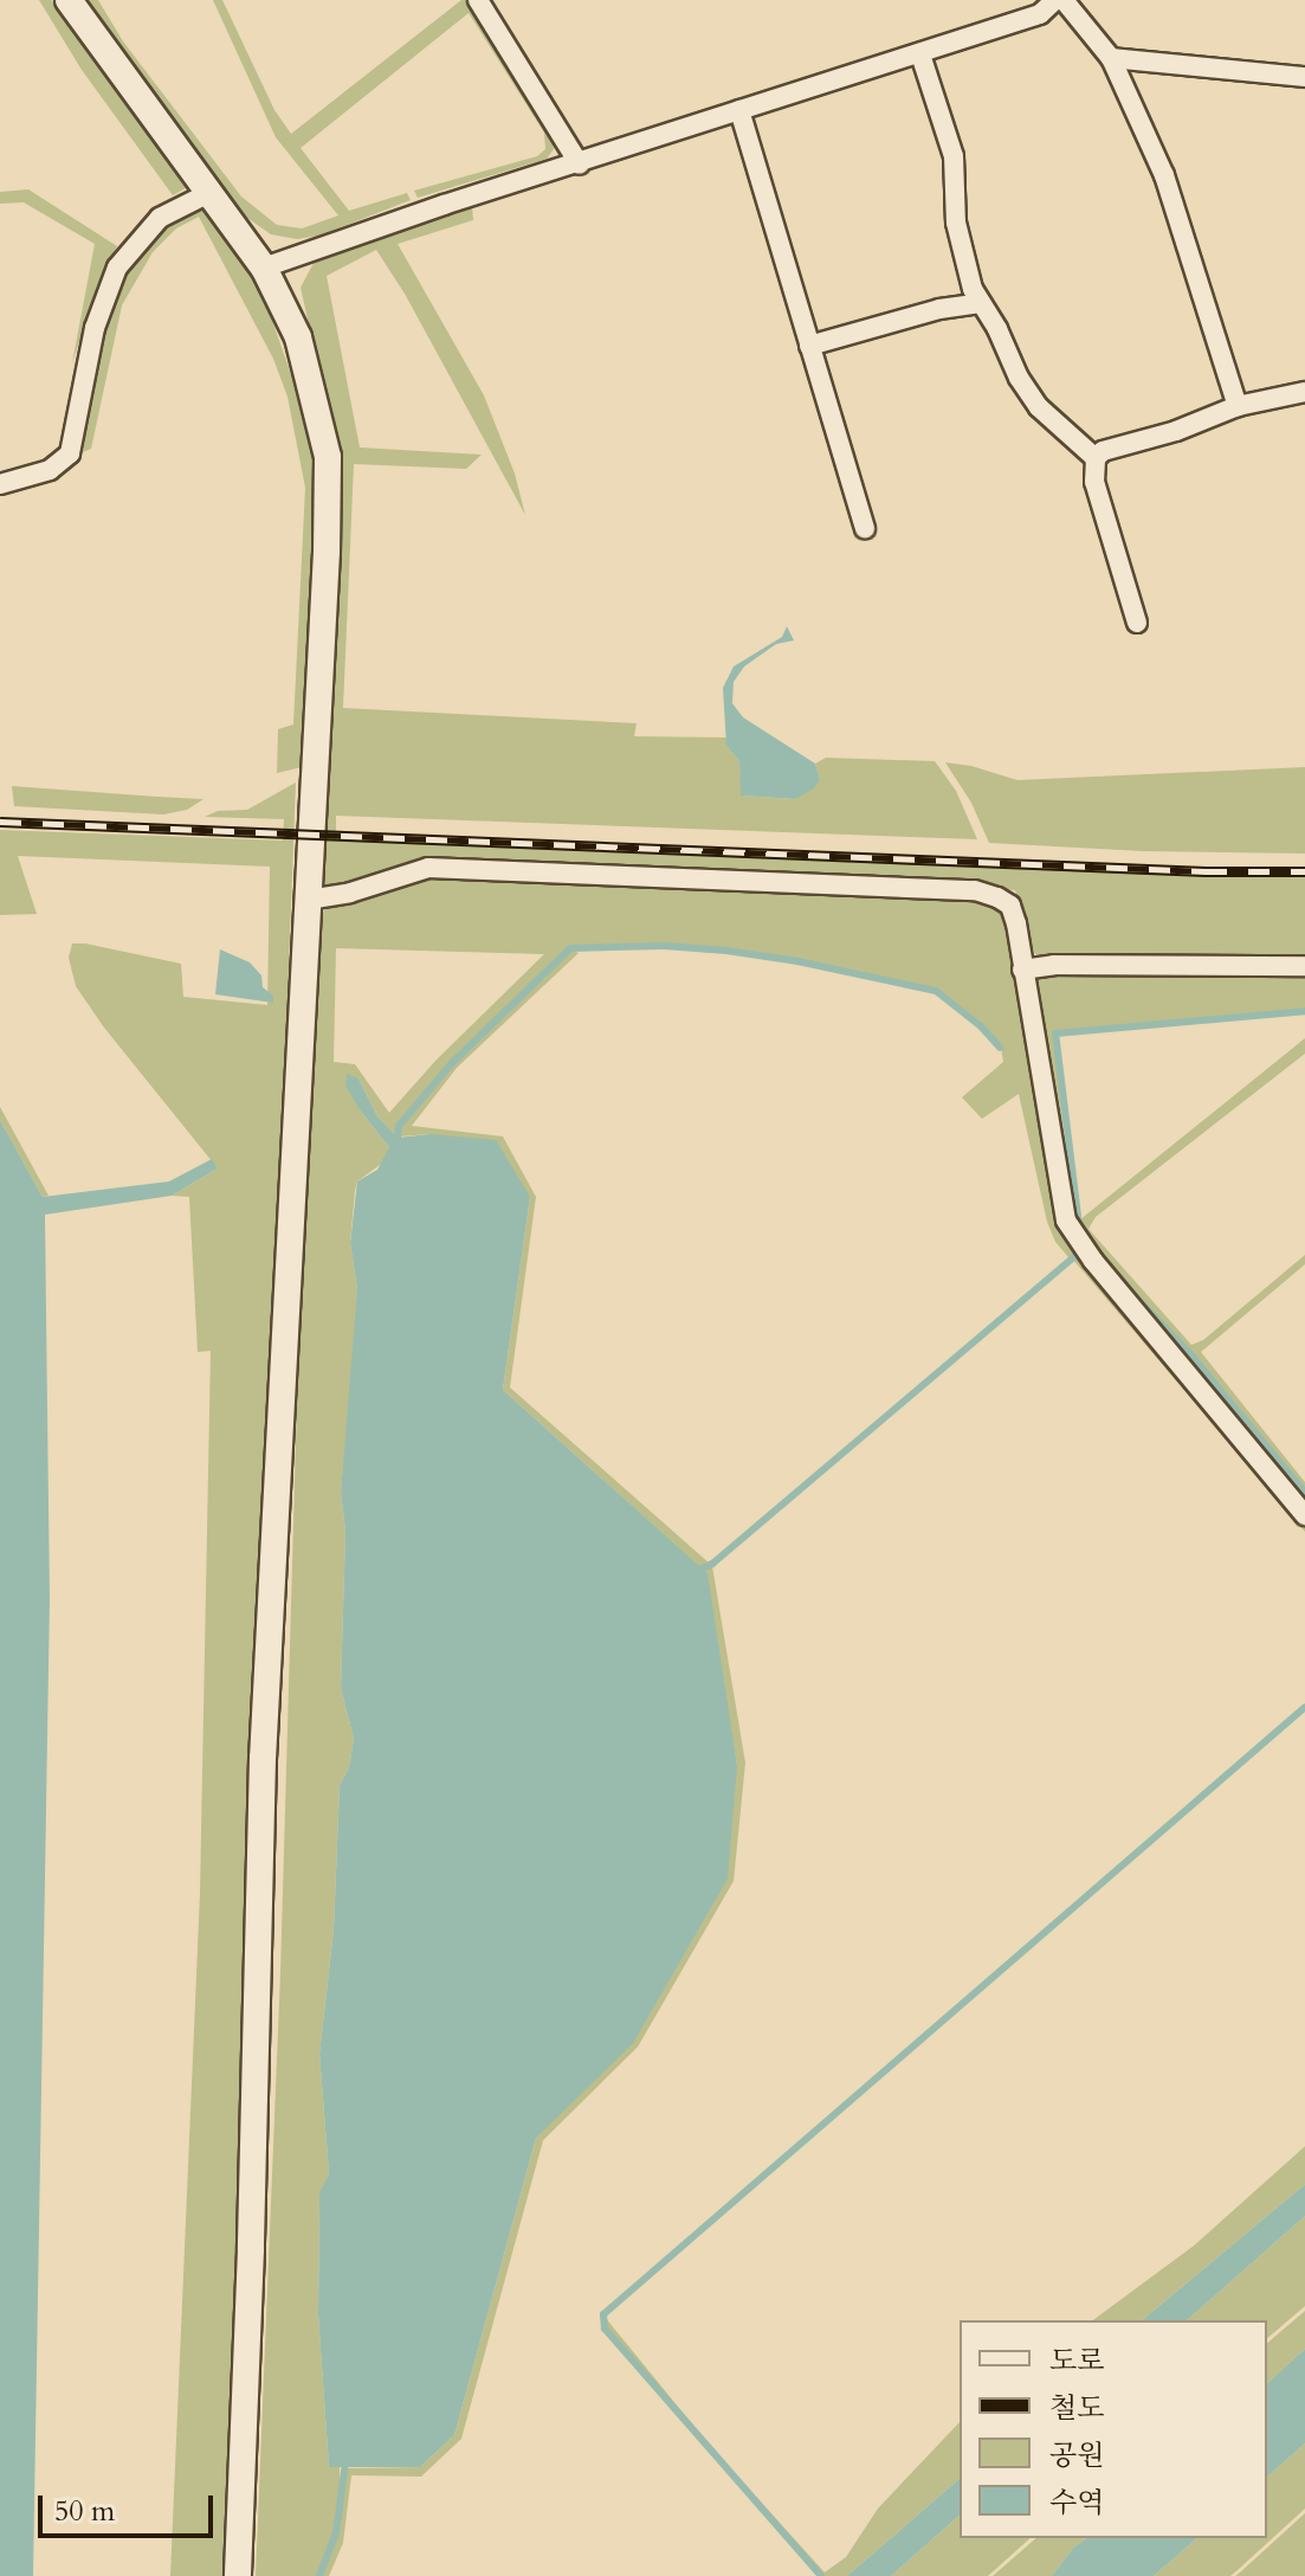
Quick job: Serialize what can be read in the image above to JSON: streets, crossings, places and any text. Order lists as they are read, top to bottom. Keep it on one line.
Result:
{"legend":["도로","철도","공원","수역"],"scale_bar":"50 m"}
